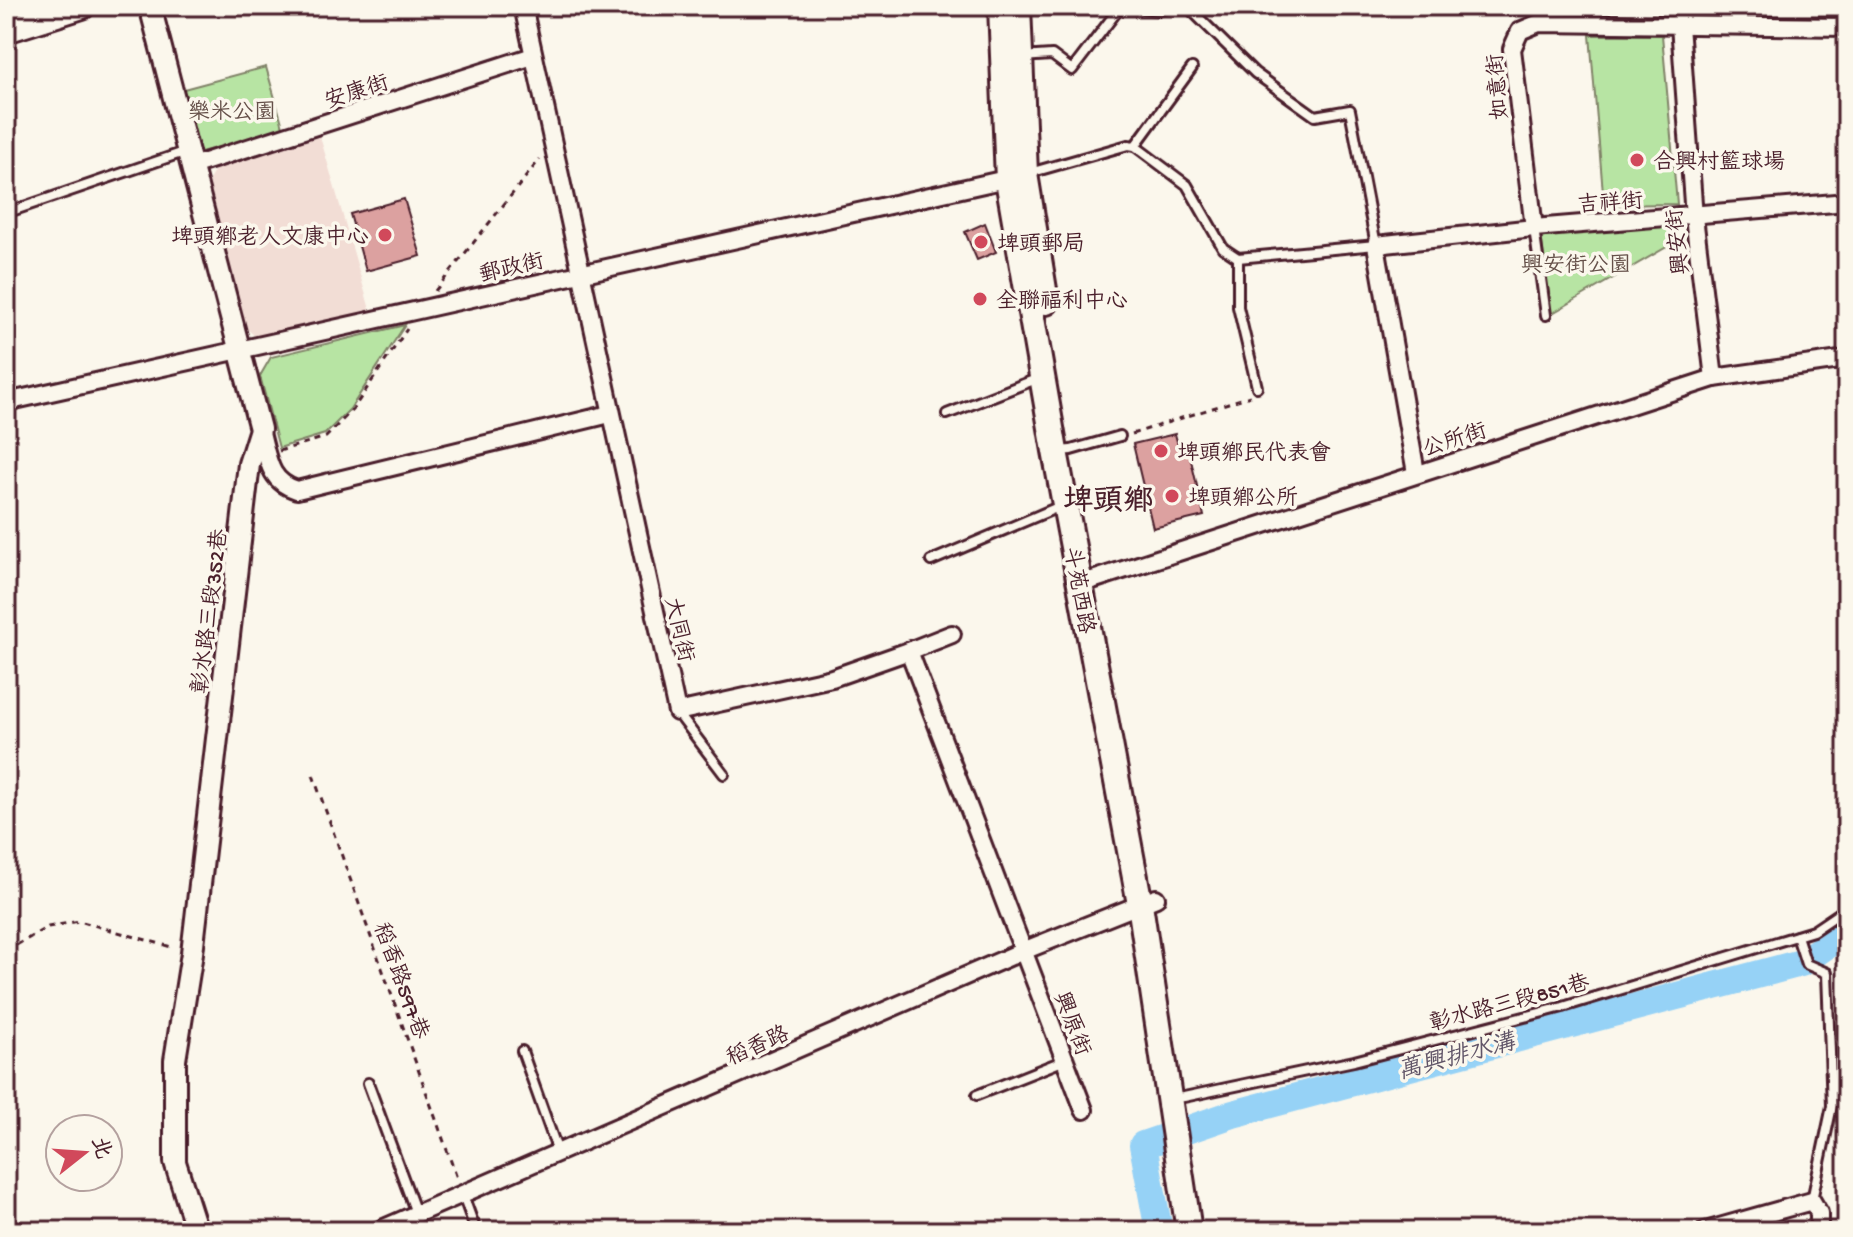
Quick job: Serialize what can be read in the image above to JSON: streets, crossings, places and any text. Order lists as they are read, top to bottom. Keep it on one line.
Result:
{"streets":{"main road":["斗苑西路"],"street":["如意街","安康街","吉祥街","興安街","郵政街","公所街","彰水路三段352巷","大同街","興原街","稻香路"],"lane":["彰水路三段851巷"],"path":["稻香路597巷"]},"crossings":[["如意街","吉祥街"],["如意街","興安街"],["安康街","大同街"],["吉祥街","興安街"],["興安街","公所街"],["郵政街","斗苑西路"],["郵政街","大同街"],["公所街","斗苑西路"],["斗苑西路","彰水路三段851巷"],["斗苑西路","稻香路"],["稻香路597巷","稻香路"],["興原街","稻香路"]],"districts":["埤頭鄉"],"water":["萬興排水溝"],"parks":["樂米公園","興安街公園"],"places":["合興村籃球場","埤頭鄉老人文康中心","埤頭郵局","全聯福利中心","埤頭鄉民代表會","埤頭鄉公所"],"north":"right"}
